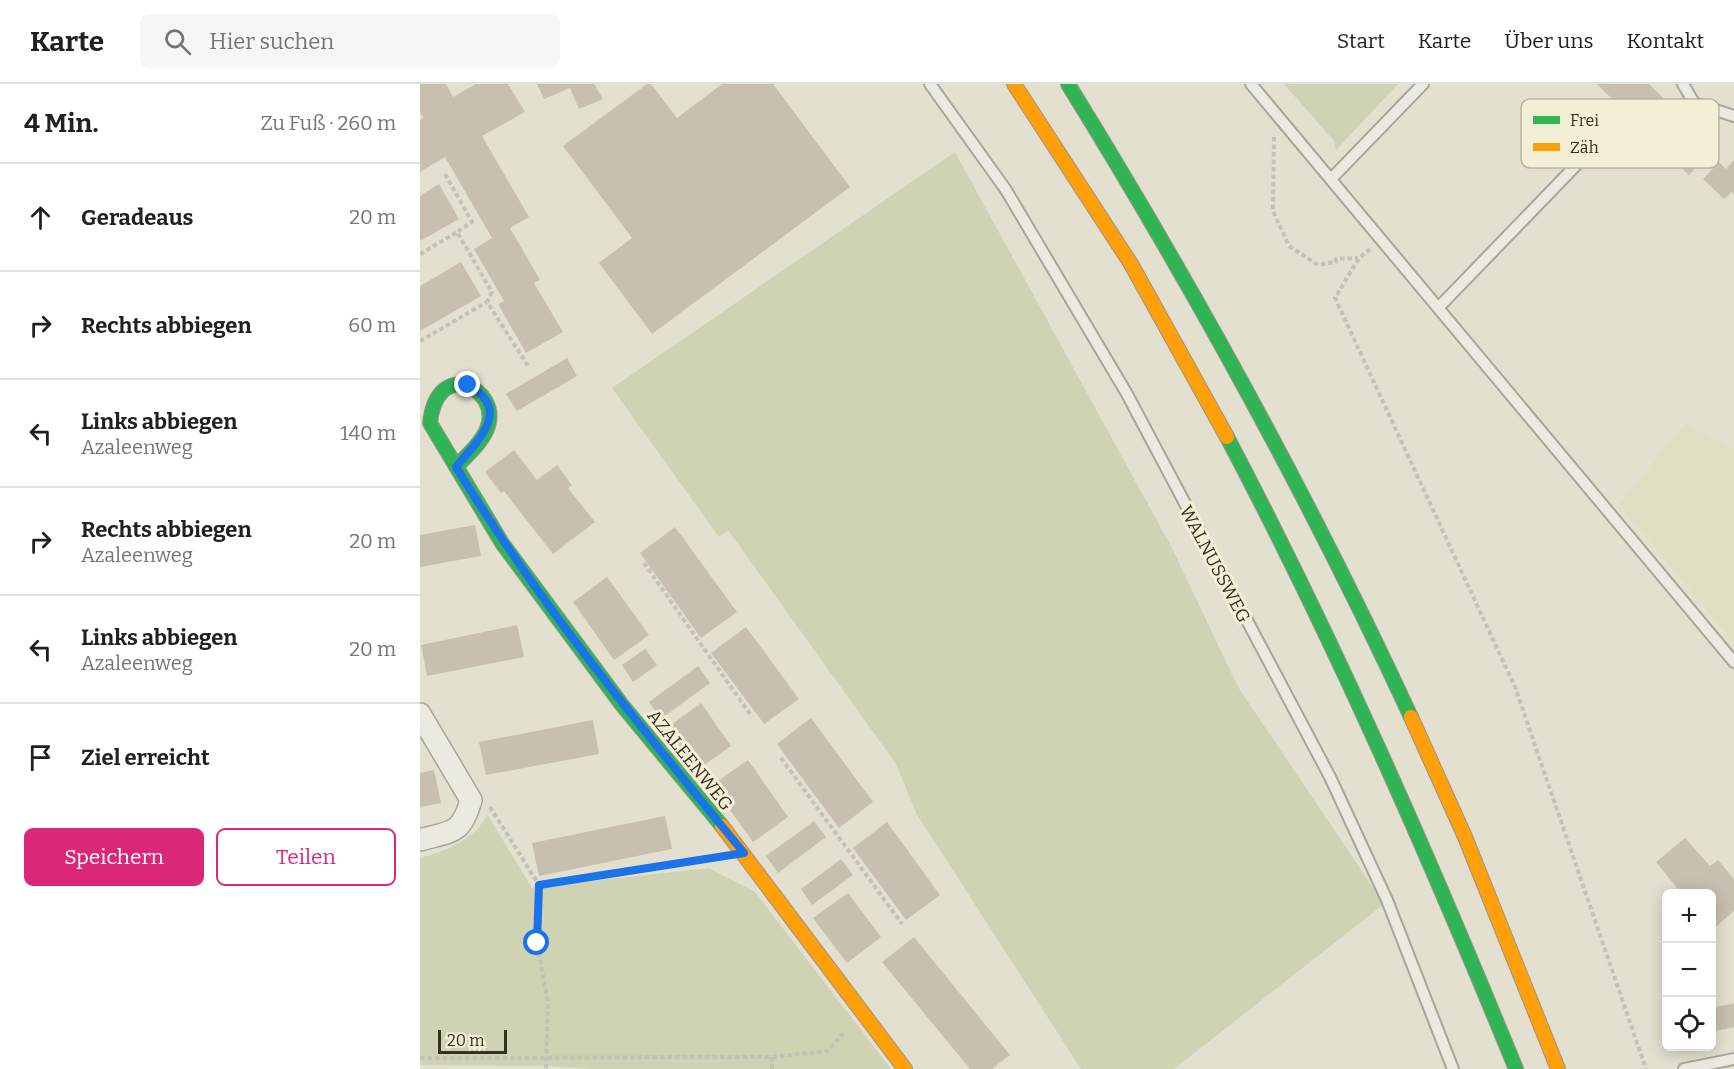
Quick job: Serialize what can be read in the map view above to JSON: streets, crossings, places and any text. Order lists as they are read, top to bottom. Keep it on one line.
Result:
{"streets":{"main road":["AZALEENWEG"],"lane":["WALNUSSWEG"]},"legend":["Frei","Zäh"],"scale_bar":"20 m","page":{"header":"Karte","search":"Hier suchen","nav":["Start","Karte","Über uns","Kontakt"],"heading":["4 Min.","Zu Fuß · 260 m"],"list":[["Geradeaus","20 m"],["Rechts abbiegen","60 m"],["Links abbiegen","Azaleenweg","140 m"],["Rechts abbiegen","Azaleenweg","20 m"],["Links abbiegen","Azaleenweg","20 m"],"Ziel erreicht"],"buttons":["Speichern","Teilen"],"map_buttons":["+","−"],"scale":"20 m"}}
